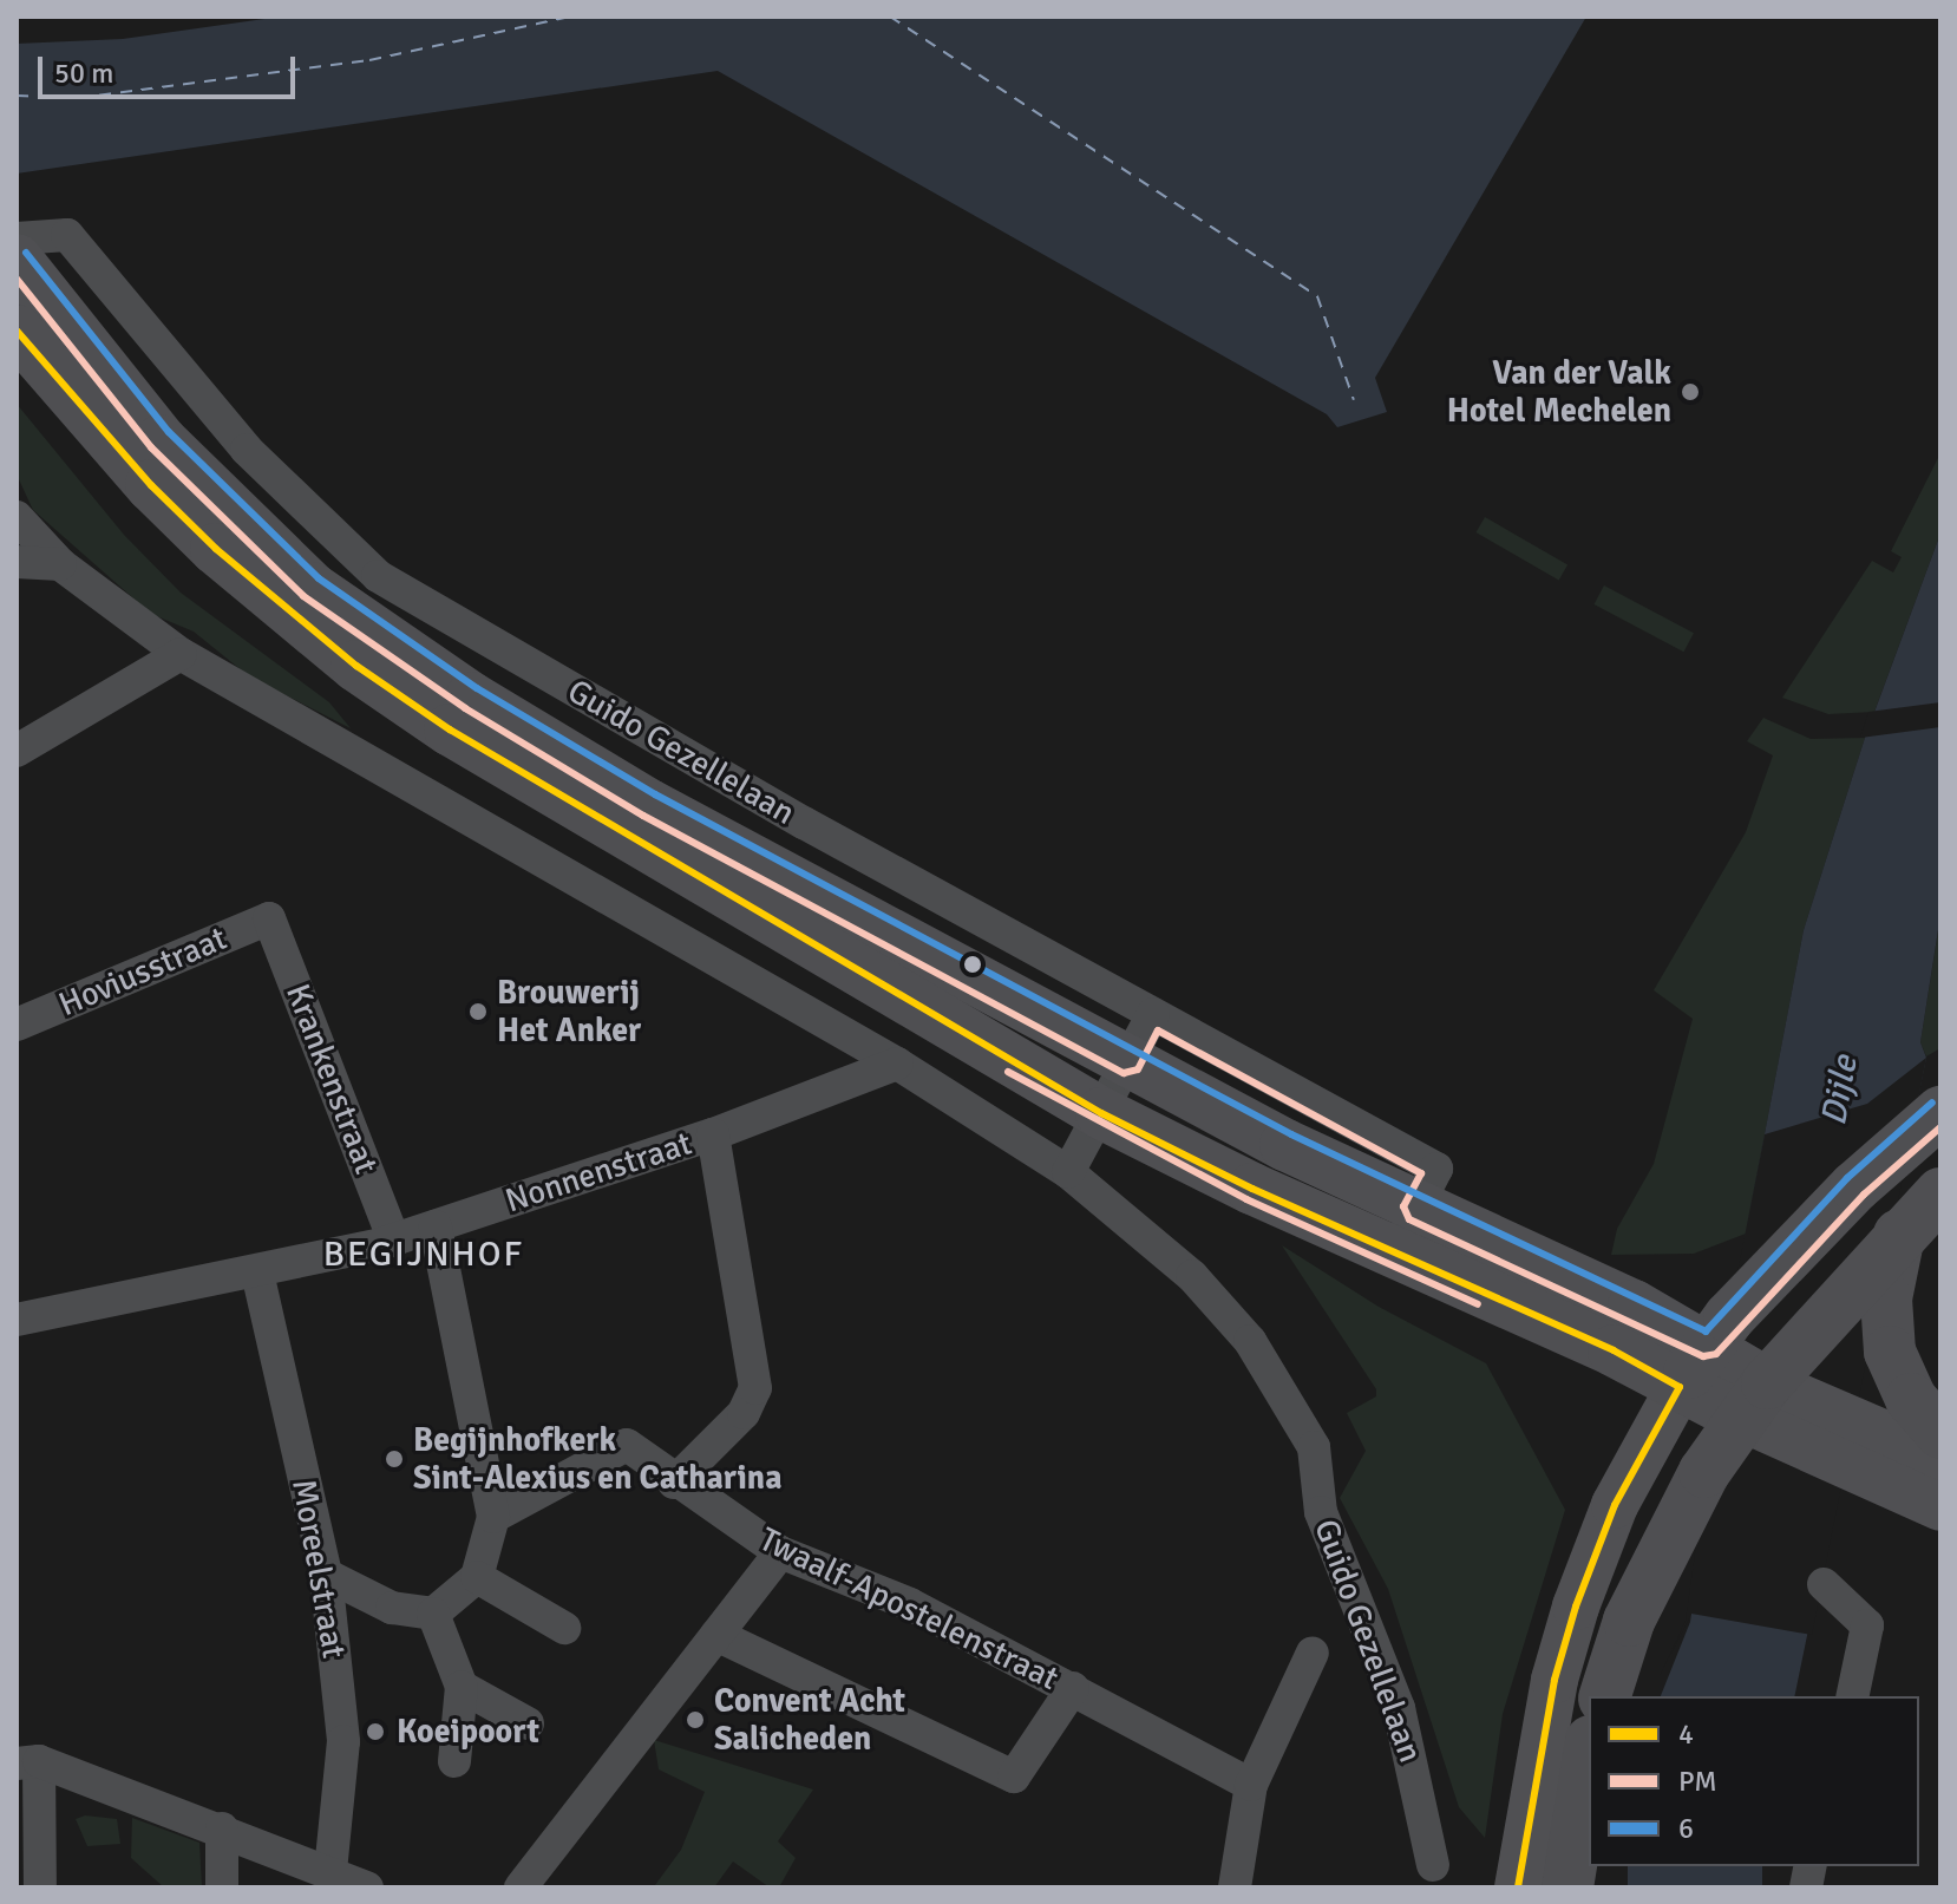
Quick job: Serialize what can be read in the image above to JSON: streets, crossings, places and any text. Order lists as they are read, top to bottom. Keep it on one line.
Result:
{"streets":{"main road":["Guido Gezellelaan"],"street":["Hoviusstraat","Krankenstraat","Nonnenstraat","Moreelstraat","Twaalf-Apostelenstraat"]},"crossings":[["Guido Gezellelaan","Nonnenstraat"],["Hoviusstraat","Krankenstraat"],["Krankenstraat","Nonnenstraat"],["Nonnenstraat","Moreelstraat"]],"districts":["BEGIJNHOF"],"water":["Dijle"],"places":["Van der Valk Hotel Mechelen","Brouwerij Het Anker","Begijnhofkerk Sint-Alexius en Catharina","Convent Acht Salicheden","Koeipoort"],"lines":["transit line 6","transit line PM","transit line 4"],"legend":["4","PM","6"],"scale_bar":"50 m"}
